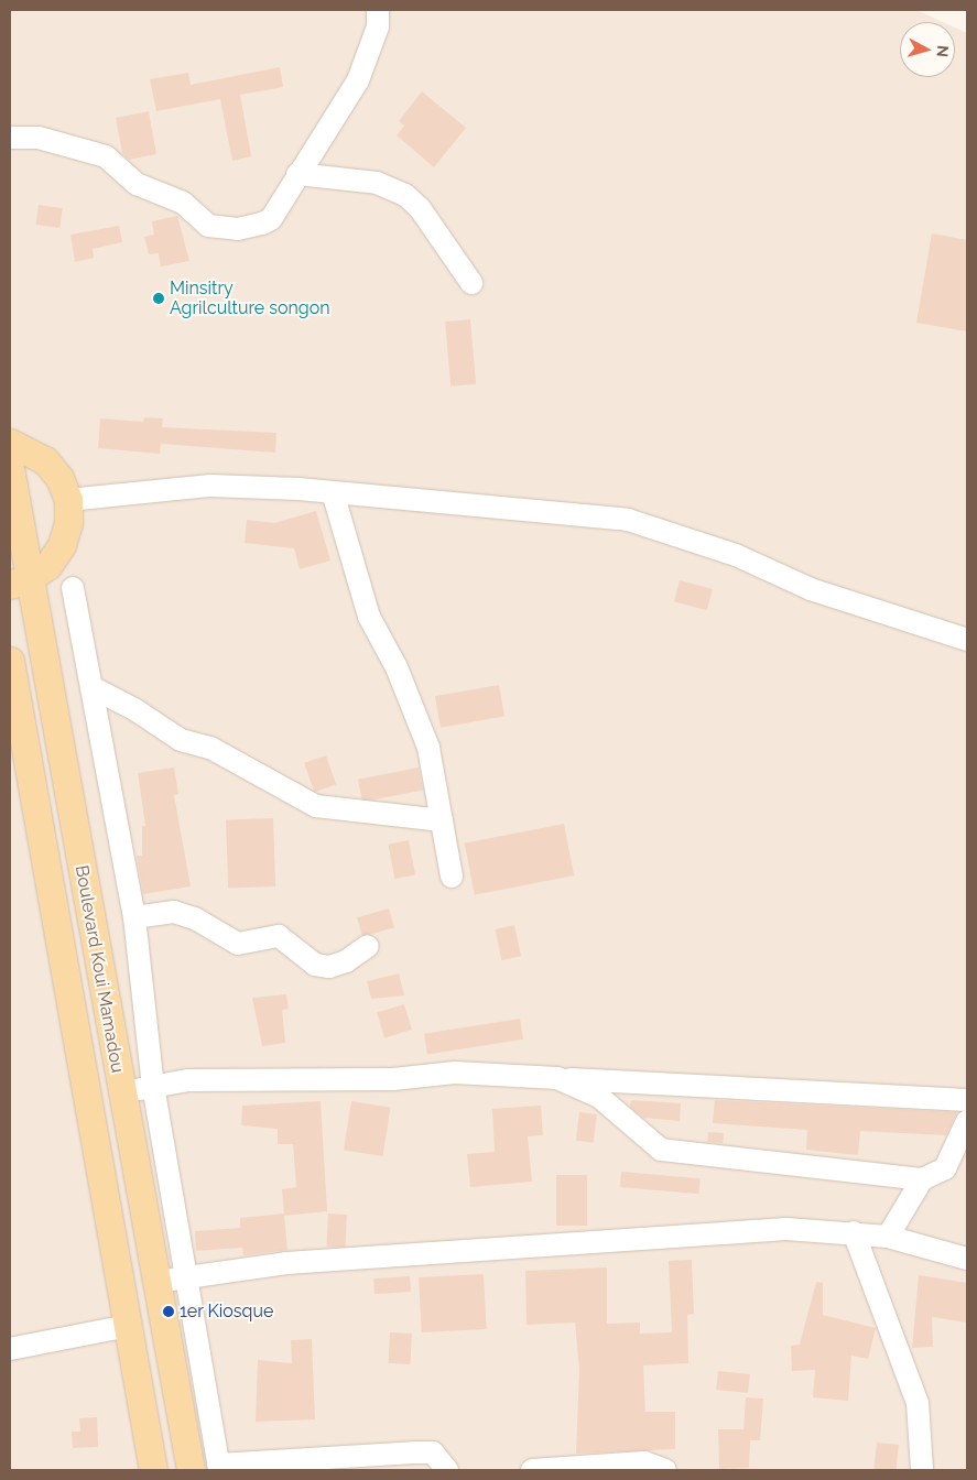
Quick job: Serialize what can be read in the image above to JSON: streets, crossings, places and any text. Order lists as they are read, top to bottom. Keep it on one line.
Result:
{"streets":{"main road":["Boulevard Koui Mamadou"]},"places":["Minsitry Agrilculture songon","1er Kiosque"],"north":"right"}
